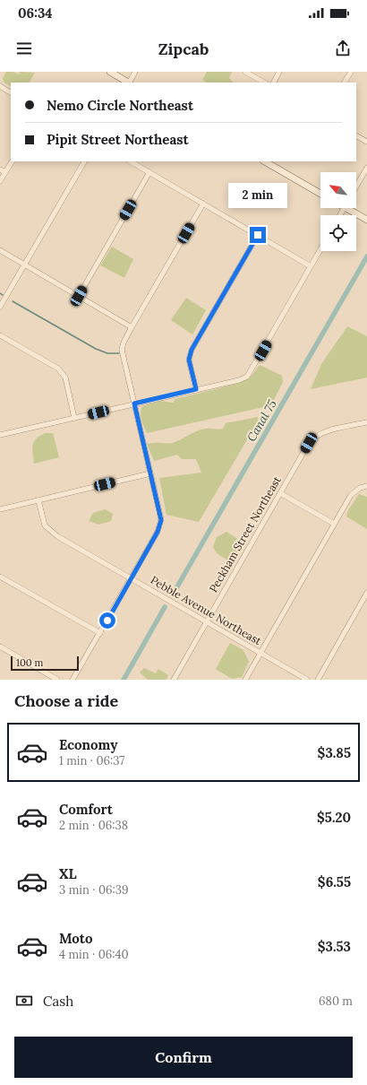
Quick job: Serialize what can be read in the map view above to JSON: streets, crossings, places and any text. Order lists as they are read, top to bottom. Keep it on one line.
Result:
{"streets":{"street":["Peckham Street Northeast","Pebble Avenue Northeast"]},"crossings":[["Peckham Street Northeast","Pebble Avenue Northeast"]],"water":["Canal 75"],"scale_bar":"100 m","north":"top left","page":{"status":"06:34","header":"Zipcab","banner":["Nemo Circle Northeast","Pipit Street Northeast"],"bubble":"2 min","scale":"100 m","heading":"Choose a ride","list":[{"name":"Economy","note":"1 min · 06:37","value":"$3.85"},{"name":"Comfort","note":"2 min · 06:38","value":"$5.20"},{"name":"XL","note":"3 min · 06:39","value":"$6.55"},{"name":"Moto","note":"4 min · 06:40","value":"$3.53"}],"pay":["Cash","680 m"],"buttons":"Confirm"}}
